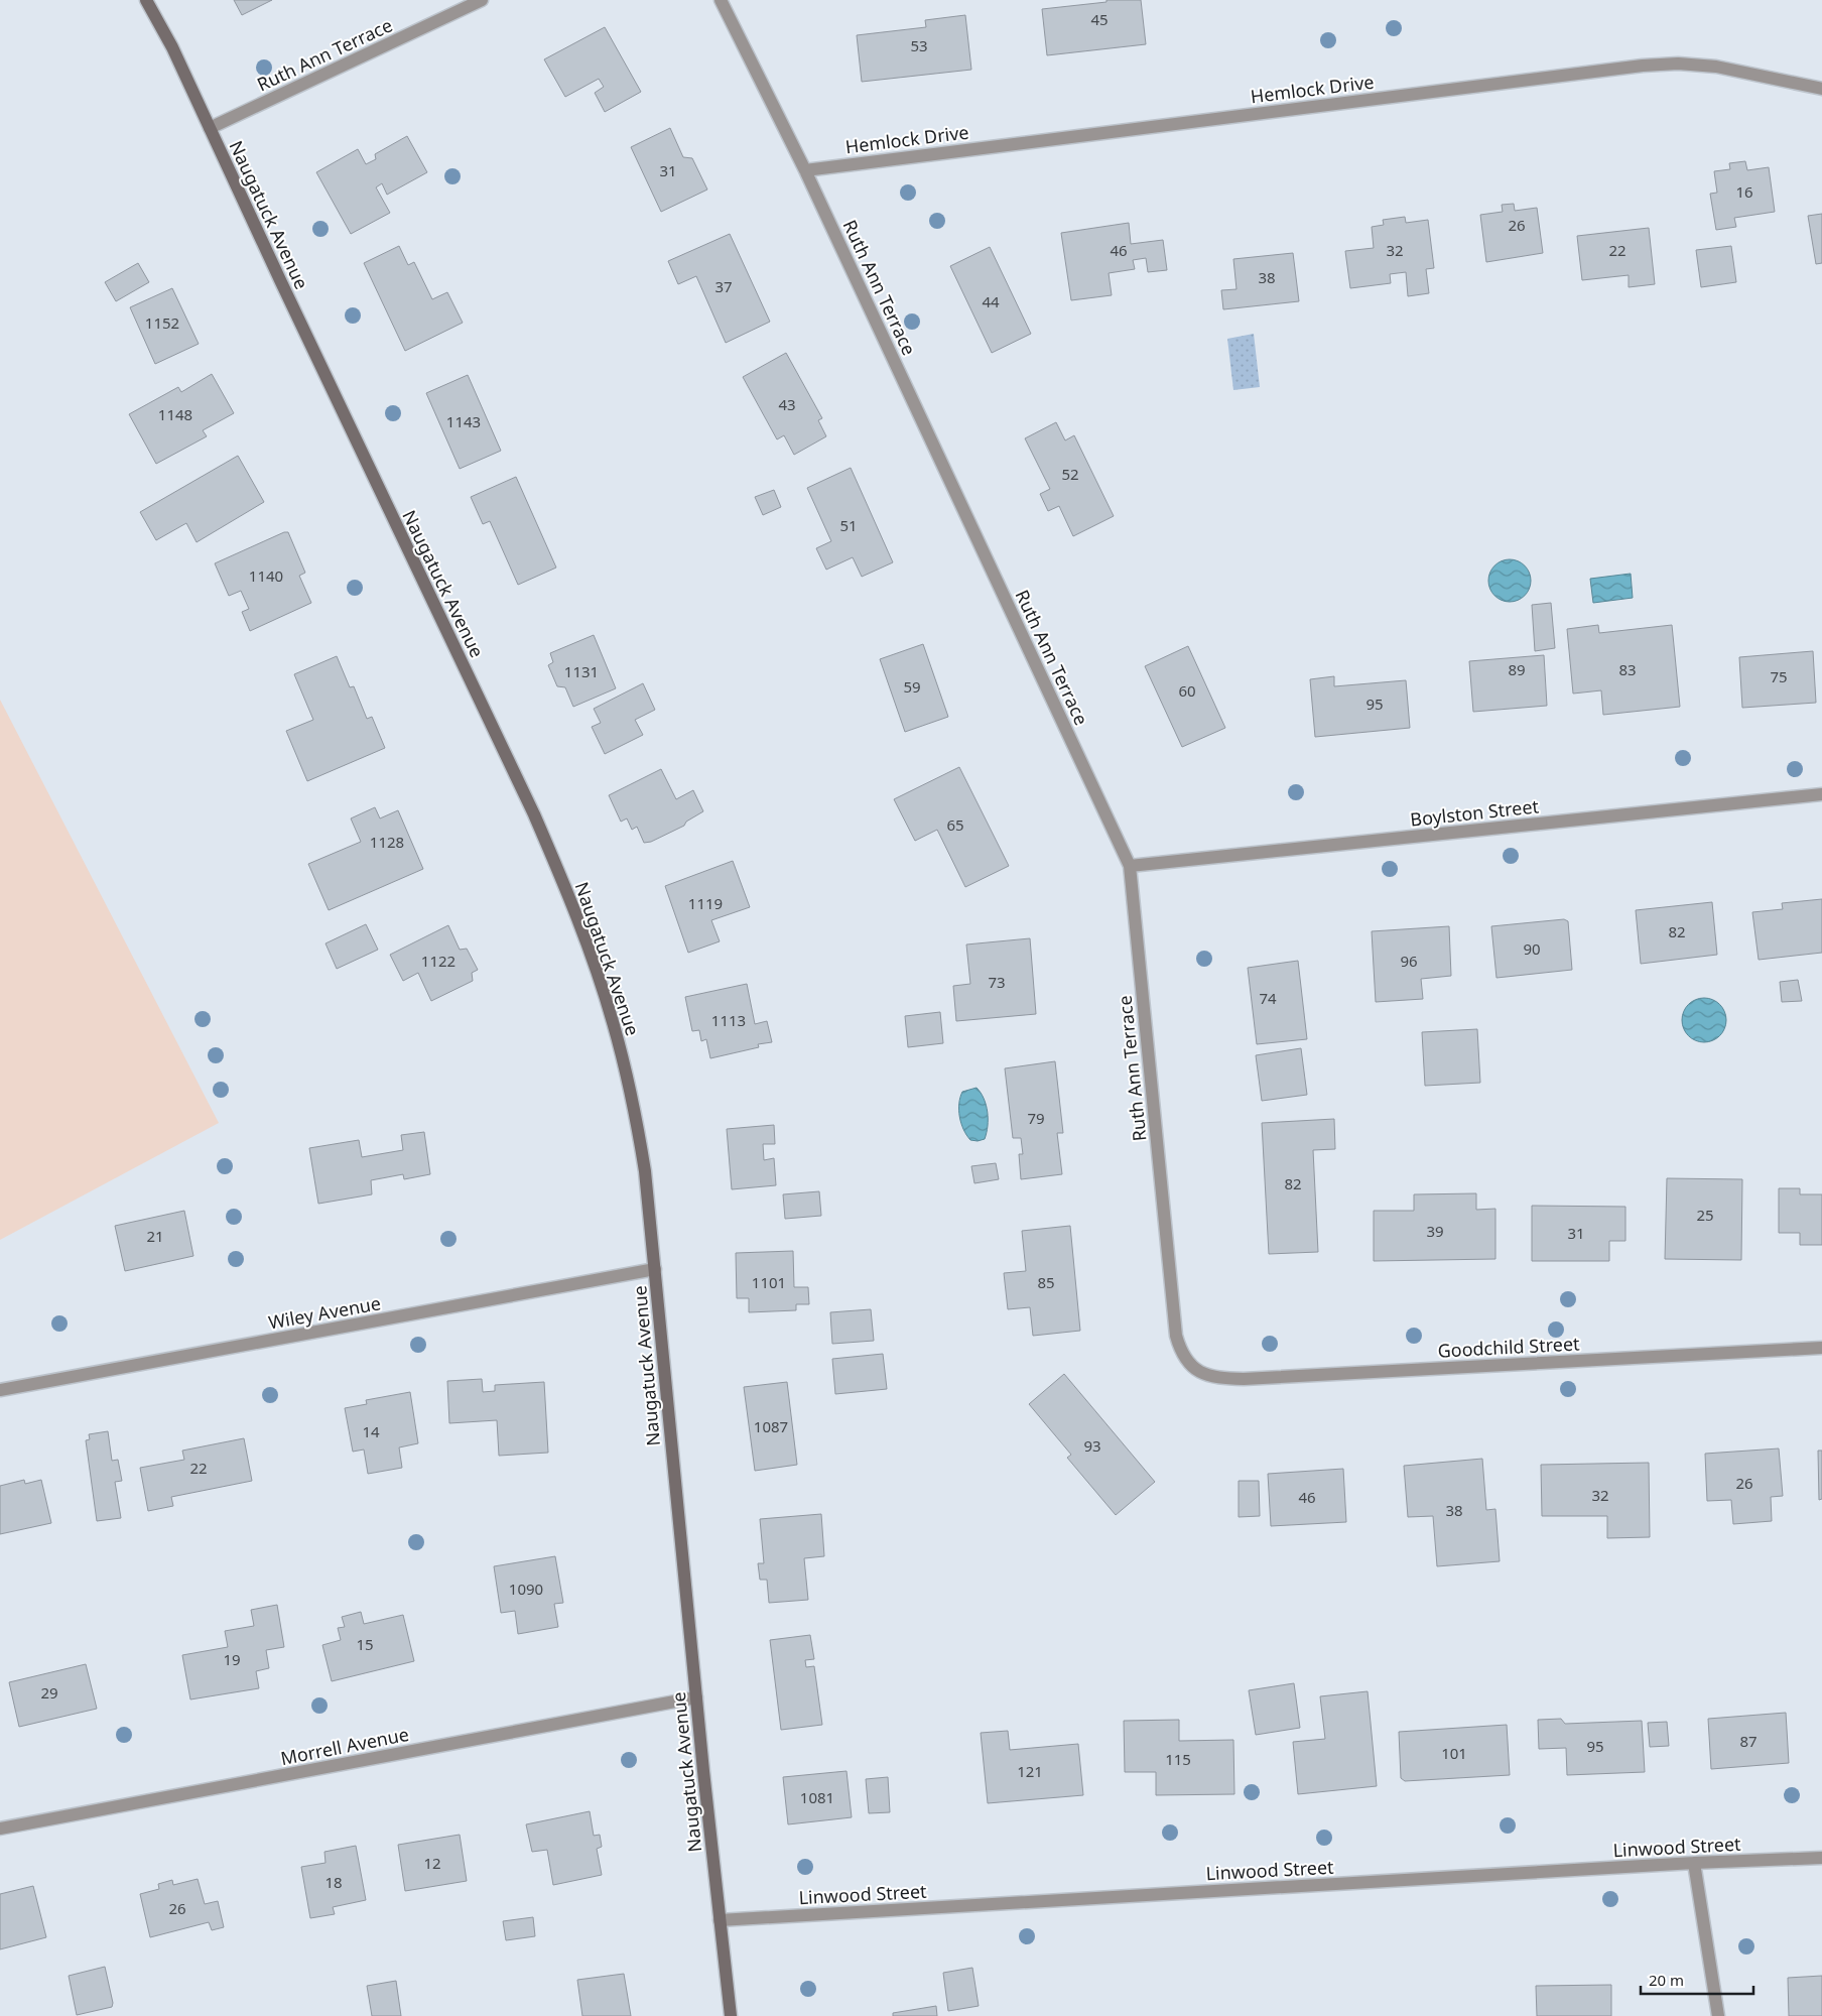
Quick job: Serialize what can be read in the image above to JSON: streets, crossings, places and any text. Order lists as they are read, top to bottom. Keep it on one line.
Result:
{"streets":{"main road":["Naugatuck Avenue"],"street":["Ruth Ann Terrace","Hemlock Drive","Boylston Street","Wiley Avenue","Goodchild Street","Morrell Avenue","Linwood Street"]},"crossings":[["Ruth Ann Terrace","Hemlock Drive"],["Ruth Ann Terrace","Naugatuck Avenue"],["Ruth Ann Terrace","Boylston Street"],["Ruth Ann Terrace","Goodchild Street"],["Naugatuck Avenue","Wiley Avenue"],["Naugatuck Avenue","Morrell Avenue"],["Naugatuck Avenue","Linwood Street"]],"house_numbers":["45","53","31","16","26","46","32","22","38","37","44","1152","43","1148","1143","52","51","1140","89","83","1131","75","59","60","95","65","1128","1119","82","90","1122","96","73","74","1113","79","82","25","39","31","21","1101","85","1087","14","93","22","26","32","46","38","1090","15","19","29","87","95","101","115","121","1081","12","18","26"],"scale_bar":"20 m"}
